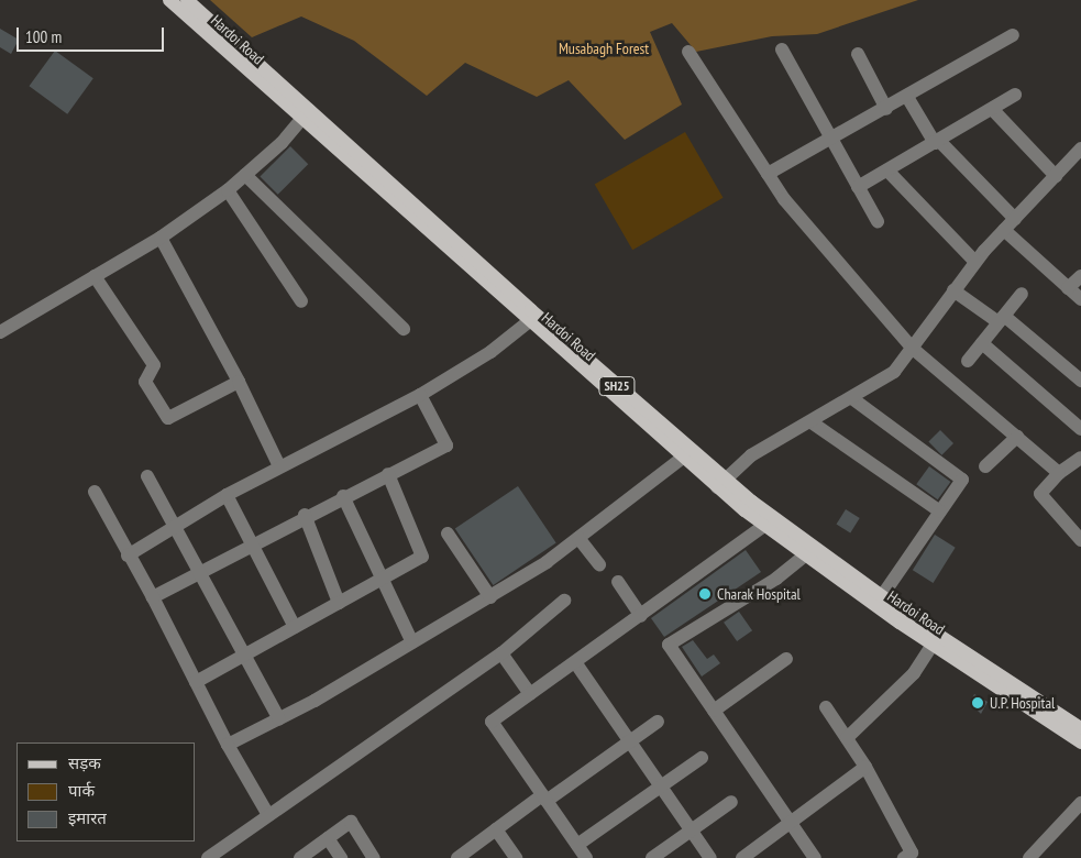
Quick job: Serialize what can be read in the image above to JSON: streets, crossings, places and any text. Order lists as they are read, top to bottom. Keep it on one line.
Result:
{"streets":{"main road":["Hardoi Road","SH25"]},"parks":["Musabagh Forest"],"places":["Charak Hospital","U.P. Hospital"],"legend":["सड़क","पार्क","इमारत"],"scale_bar":"100 m"}
